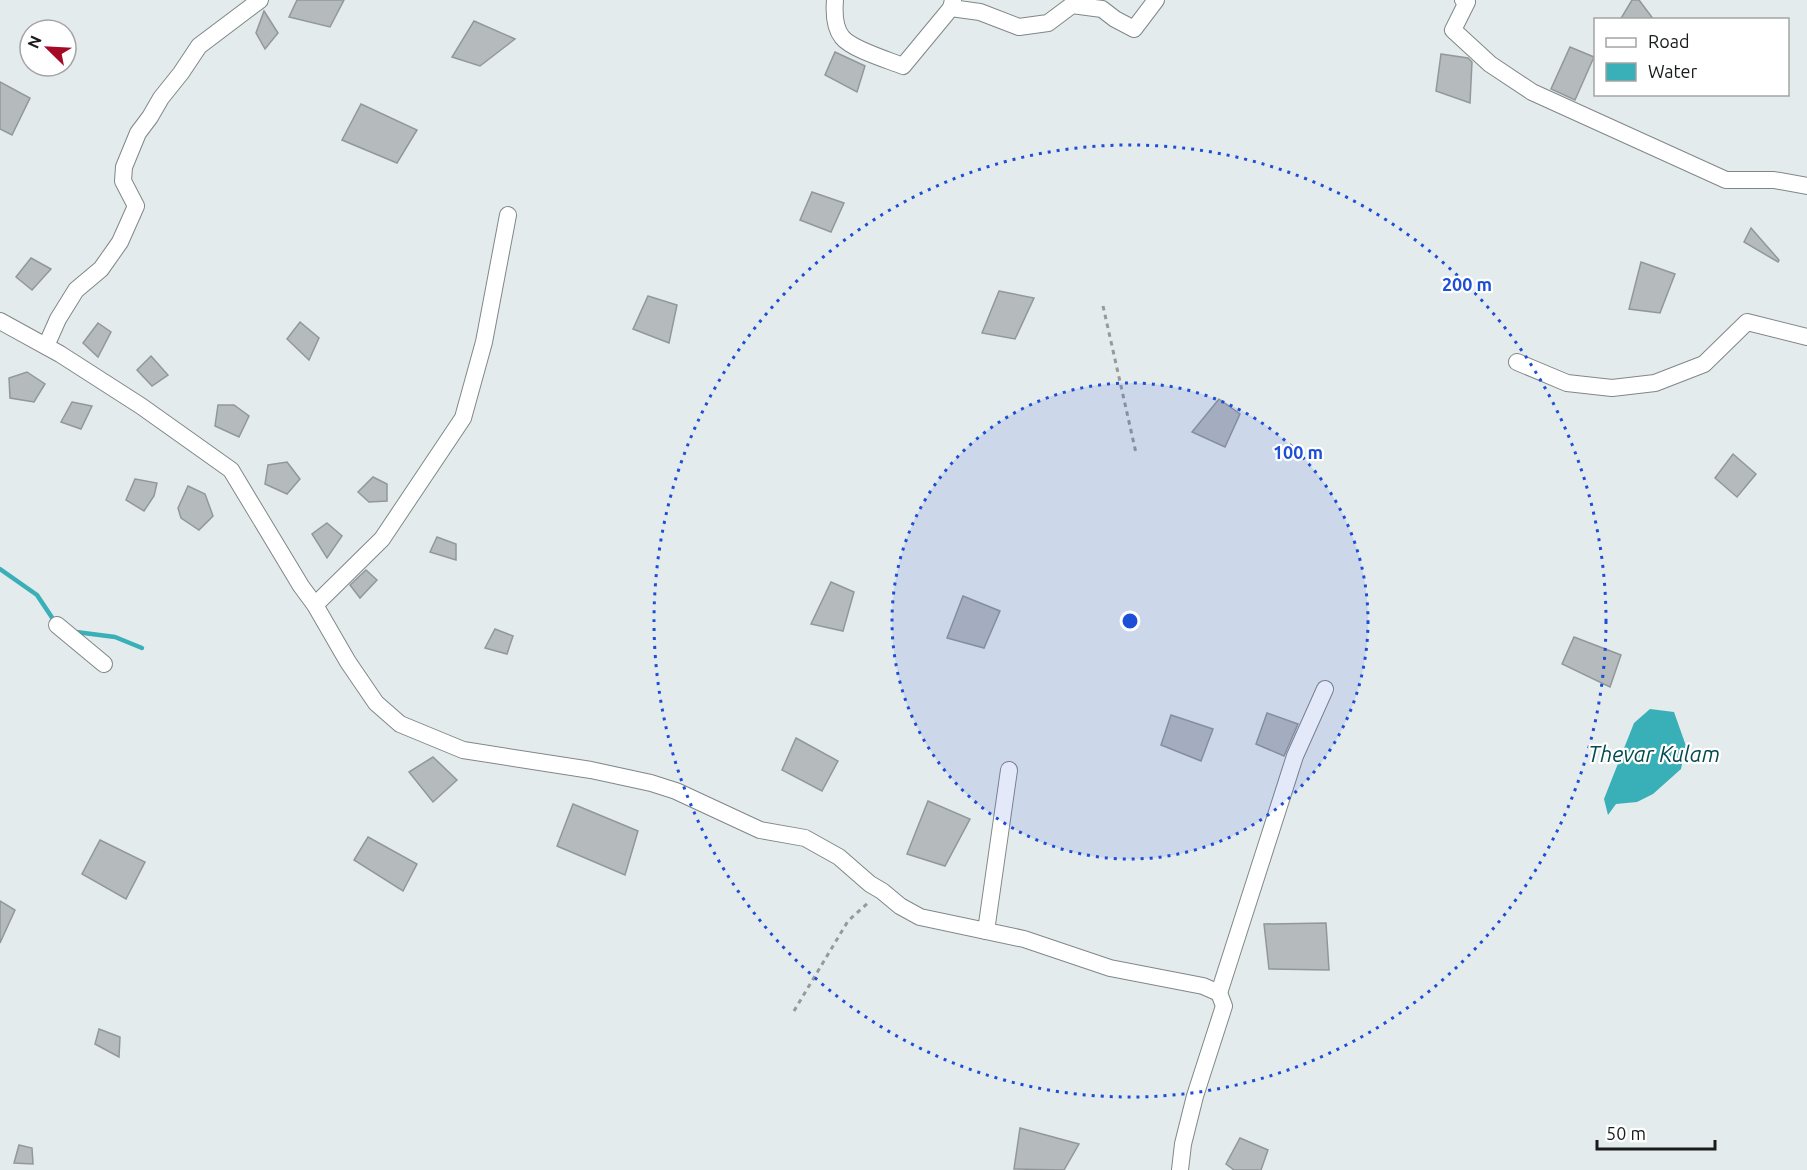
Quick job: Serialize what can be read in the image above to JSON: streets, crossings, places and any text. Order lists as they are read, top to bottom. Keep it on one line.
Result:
{"water":["Thevar Kulam"],"legend":["Road","Water"],"scale_bar":"50 m","north":"top left","rings":["200 m","100 m"]}
